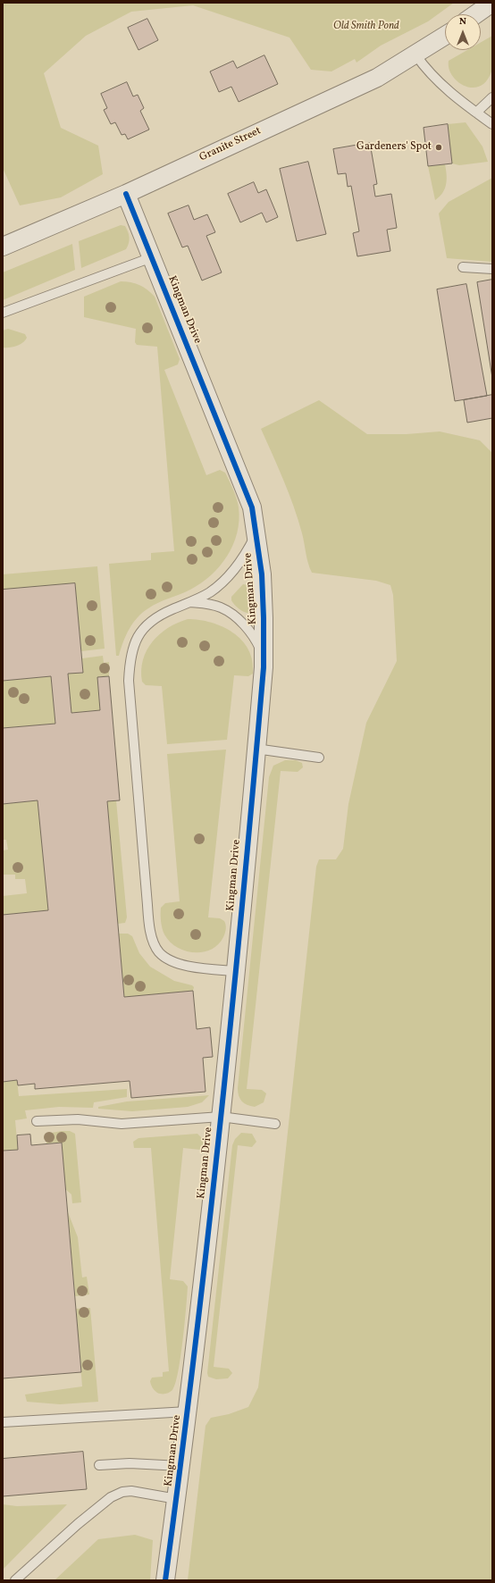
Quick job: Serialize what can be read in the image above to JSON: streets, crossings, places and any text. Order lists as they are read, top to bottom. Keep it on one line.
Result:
{"streets":{"street":["Granite Street","Kingman Drive"]},"crossings":[["Granite Street","Kingman Drive"]],"parks":["Old Smith Pond"],"places":["Gardeners' Spot"],"north":"top"}
